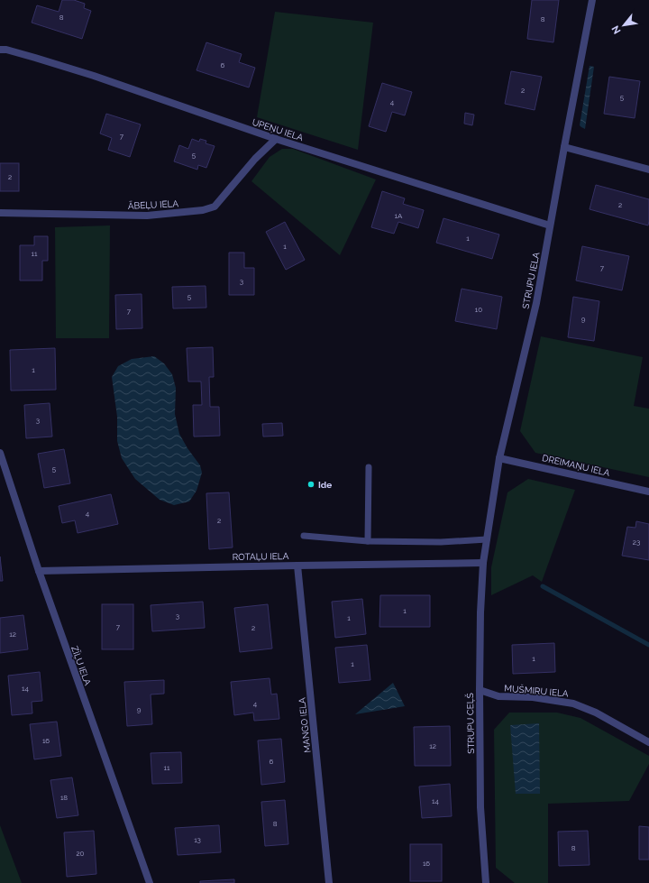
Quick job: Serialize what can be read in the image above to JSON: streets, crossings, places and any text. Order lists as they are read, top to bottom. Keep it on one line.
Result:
{"streets":{"street":["UPEŅU IELA","ĀBEĻU IELA","STRUPU IELA","DREIMAŅU IELA","ROTAĻU IELA","ZĪĻU IELA","MUŠMIRU IELA","STRUPU CEĻŠ","MANGO IELA"]},"crossings":[["UPEŅU IELA","ĀBEĻU IELA"],["UPEŅU IELA","STRUPU IELA"],["STRUPU IELA","DREIMAŅU IELA"],["STRUPU IELA","ROTAĻU IELA"],["STRUPU IELA","STRUPU CEĻŠ"],["ROTAĻU IELA","ZĪĻU IELA"],["ROTAĻU IELA","STRUPU CEĻŠ"],["ROTAĻU IELA","MANGO IELA"],["MUŠMIRU IELA","STRUPU CEĻŠ"]],"places":["Ide"],"house_numbers":["8","8","6","2","5","4","7","5","2","2","1A","1","1","11","7","3","5","10","7","9","1","3","5","4","2","23","1","3","1","7","2","12","1","1","14","4","9","16","12","6","11","18","14","8","13","8","20","16"],"north":"bottom left"}
